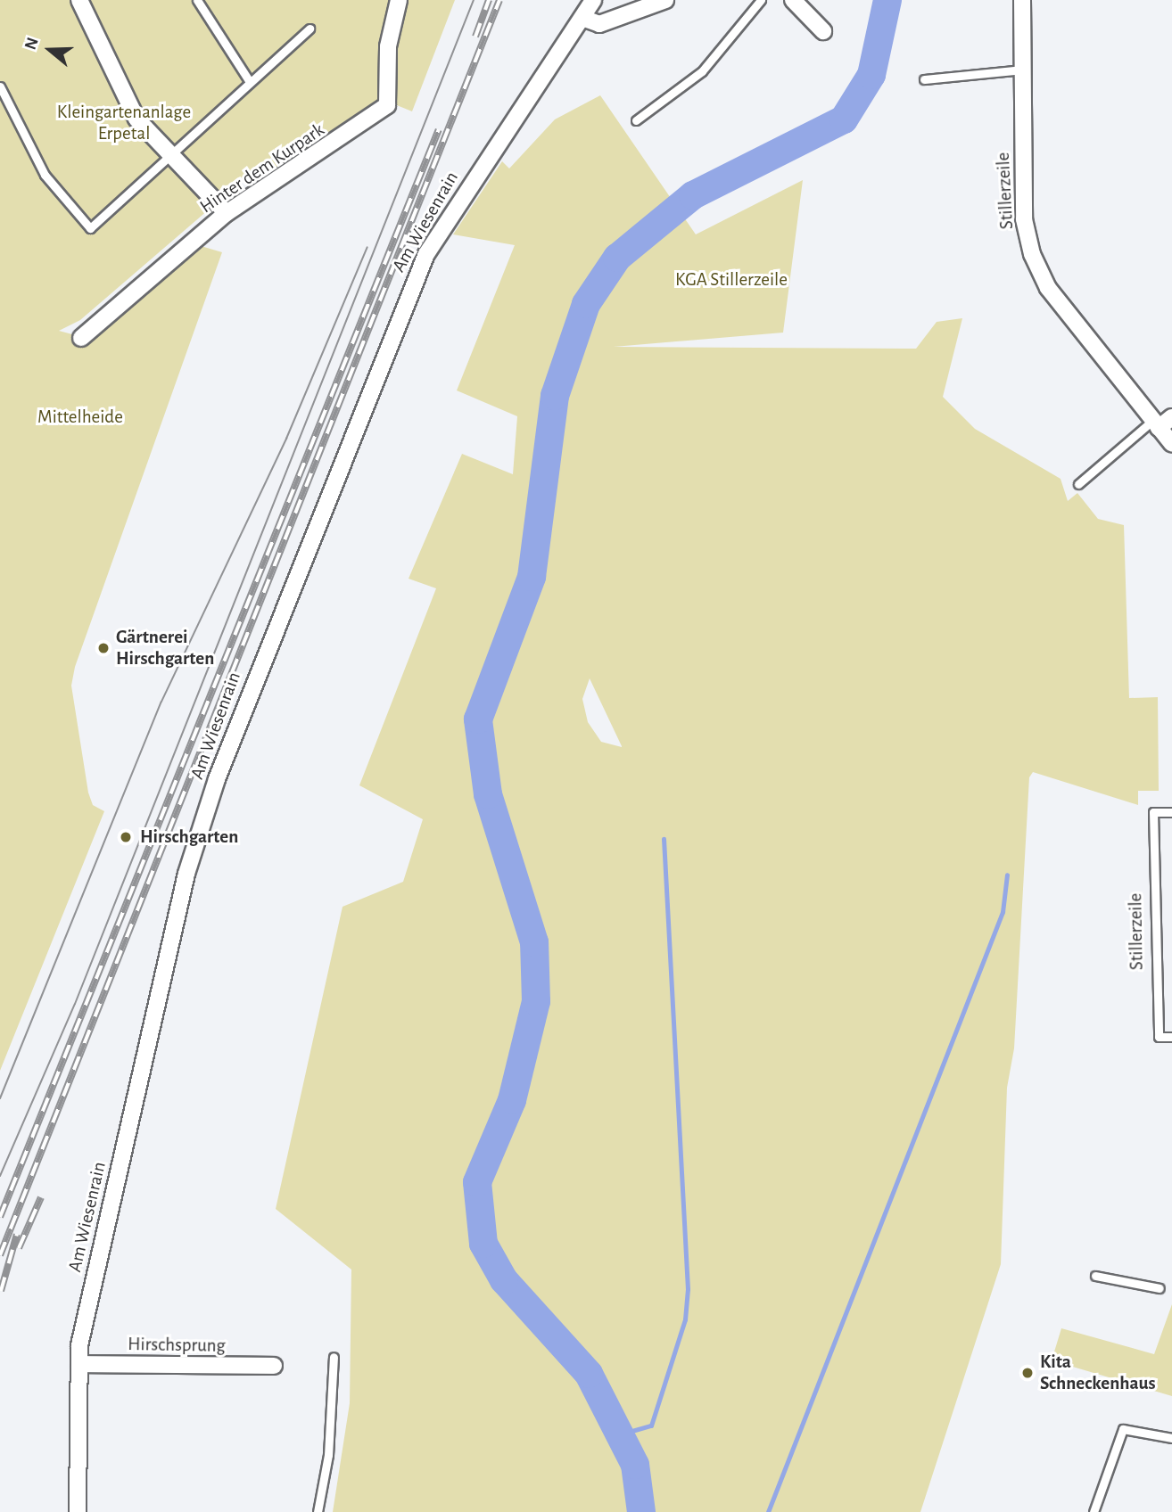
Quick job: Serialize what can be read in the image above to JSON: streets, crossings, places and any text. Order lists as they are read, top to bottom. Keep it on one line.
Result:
{"streets":{"street":["Hinter dem Kurpark","Stillerzeile","Am Wiesenrain","Hirschsprung"]},"crossings":[["Am Wiesenrain","Hirschsprung"]],"parks":["Kleingartenanlage Erpetal","KGA Stillerzeile","Mittelheide"],"places":["Gärtnerei Hirschgarten","Hirschgarten","Kita Schneckenhaus"],"north":"left"}
